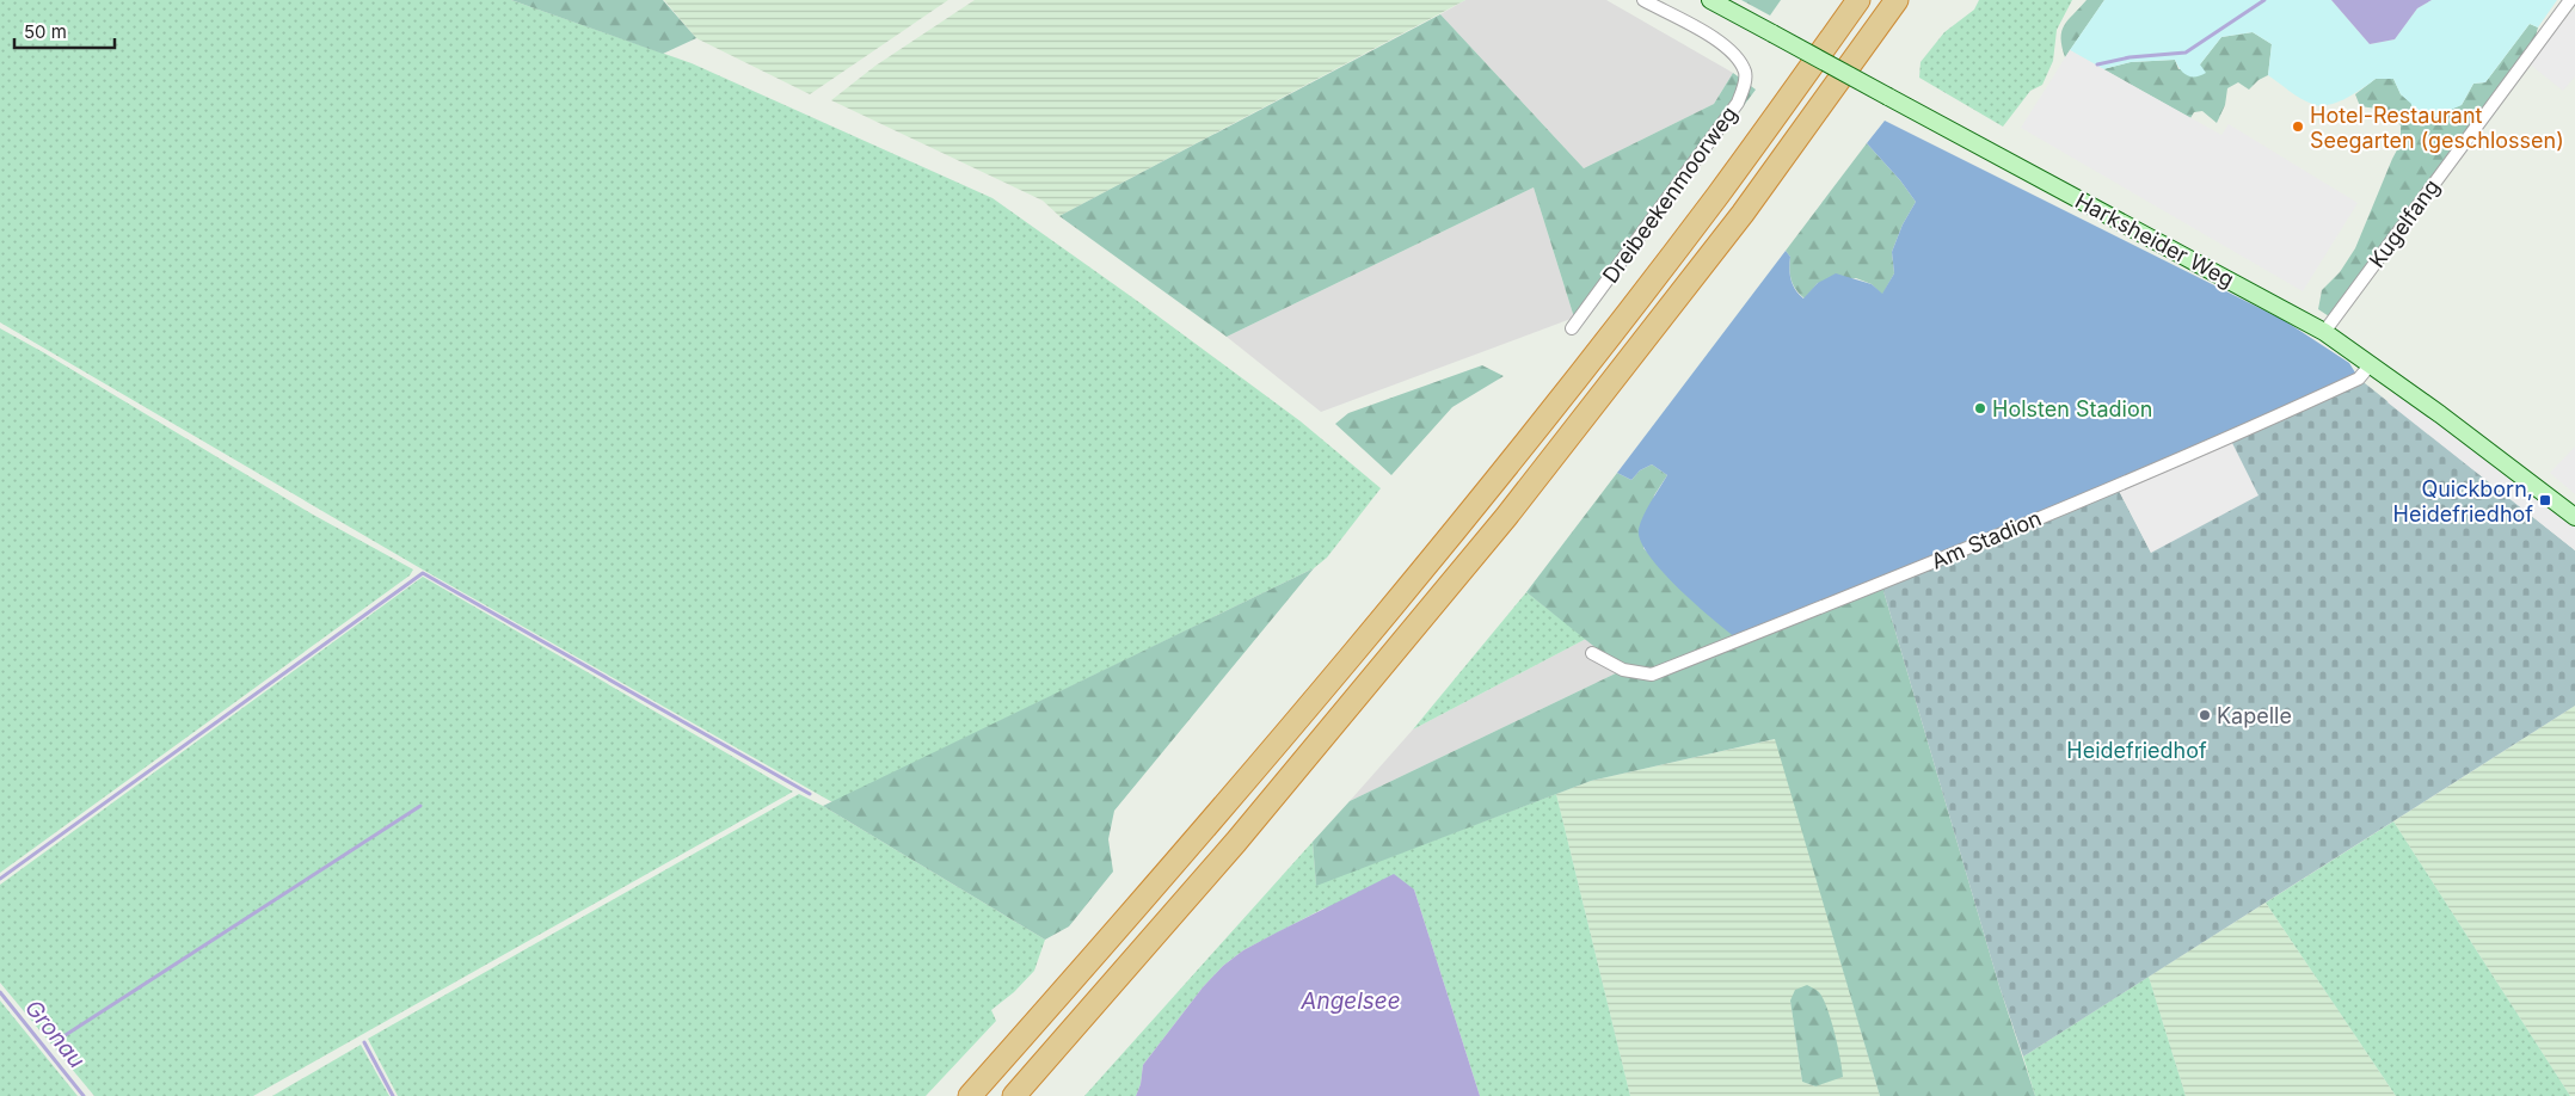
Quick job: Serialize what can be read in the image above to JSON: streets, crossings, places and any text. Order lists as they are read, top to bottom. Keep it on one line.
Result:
{"streets":{"main road":["Harksheider Weg"],"street":["Dreibeekenmoorweg","Kugelfang","Am Stadion"]},"crossings":[["Kugelfang","Harksheider Weg"],["Harksheider Weg","Am Stadion"]],"water":["Angelsee","Gronau"],"parks":["Heidefriedhof"],"places":{"other":["Hotel-Restaurant Seegarten (geschlossen)","Holsten Stadion","Kapelle"],"transit":["Quickborn, Heidefriedhof"]},"scale_bar":"50 m"}
